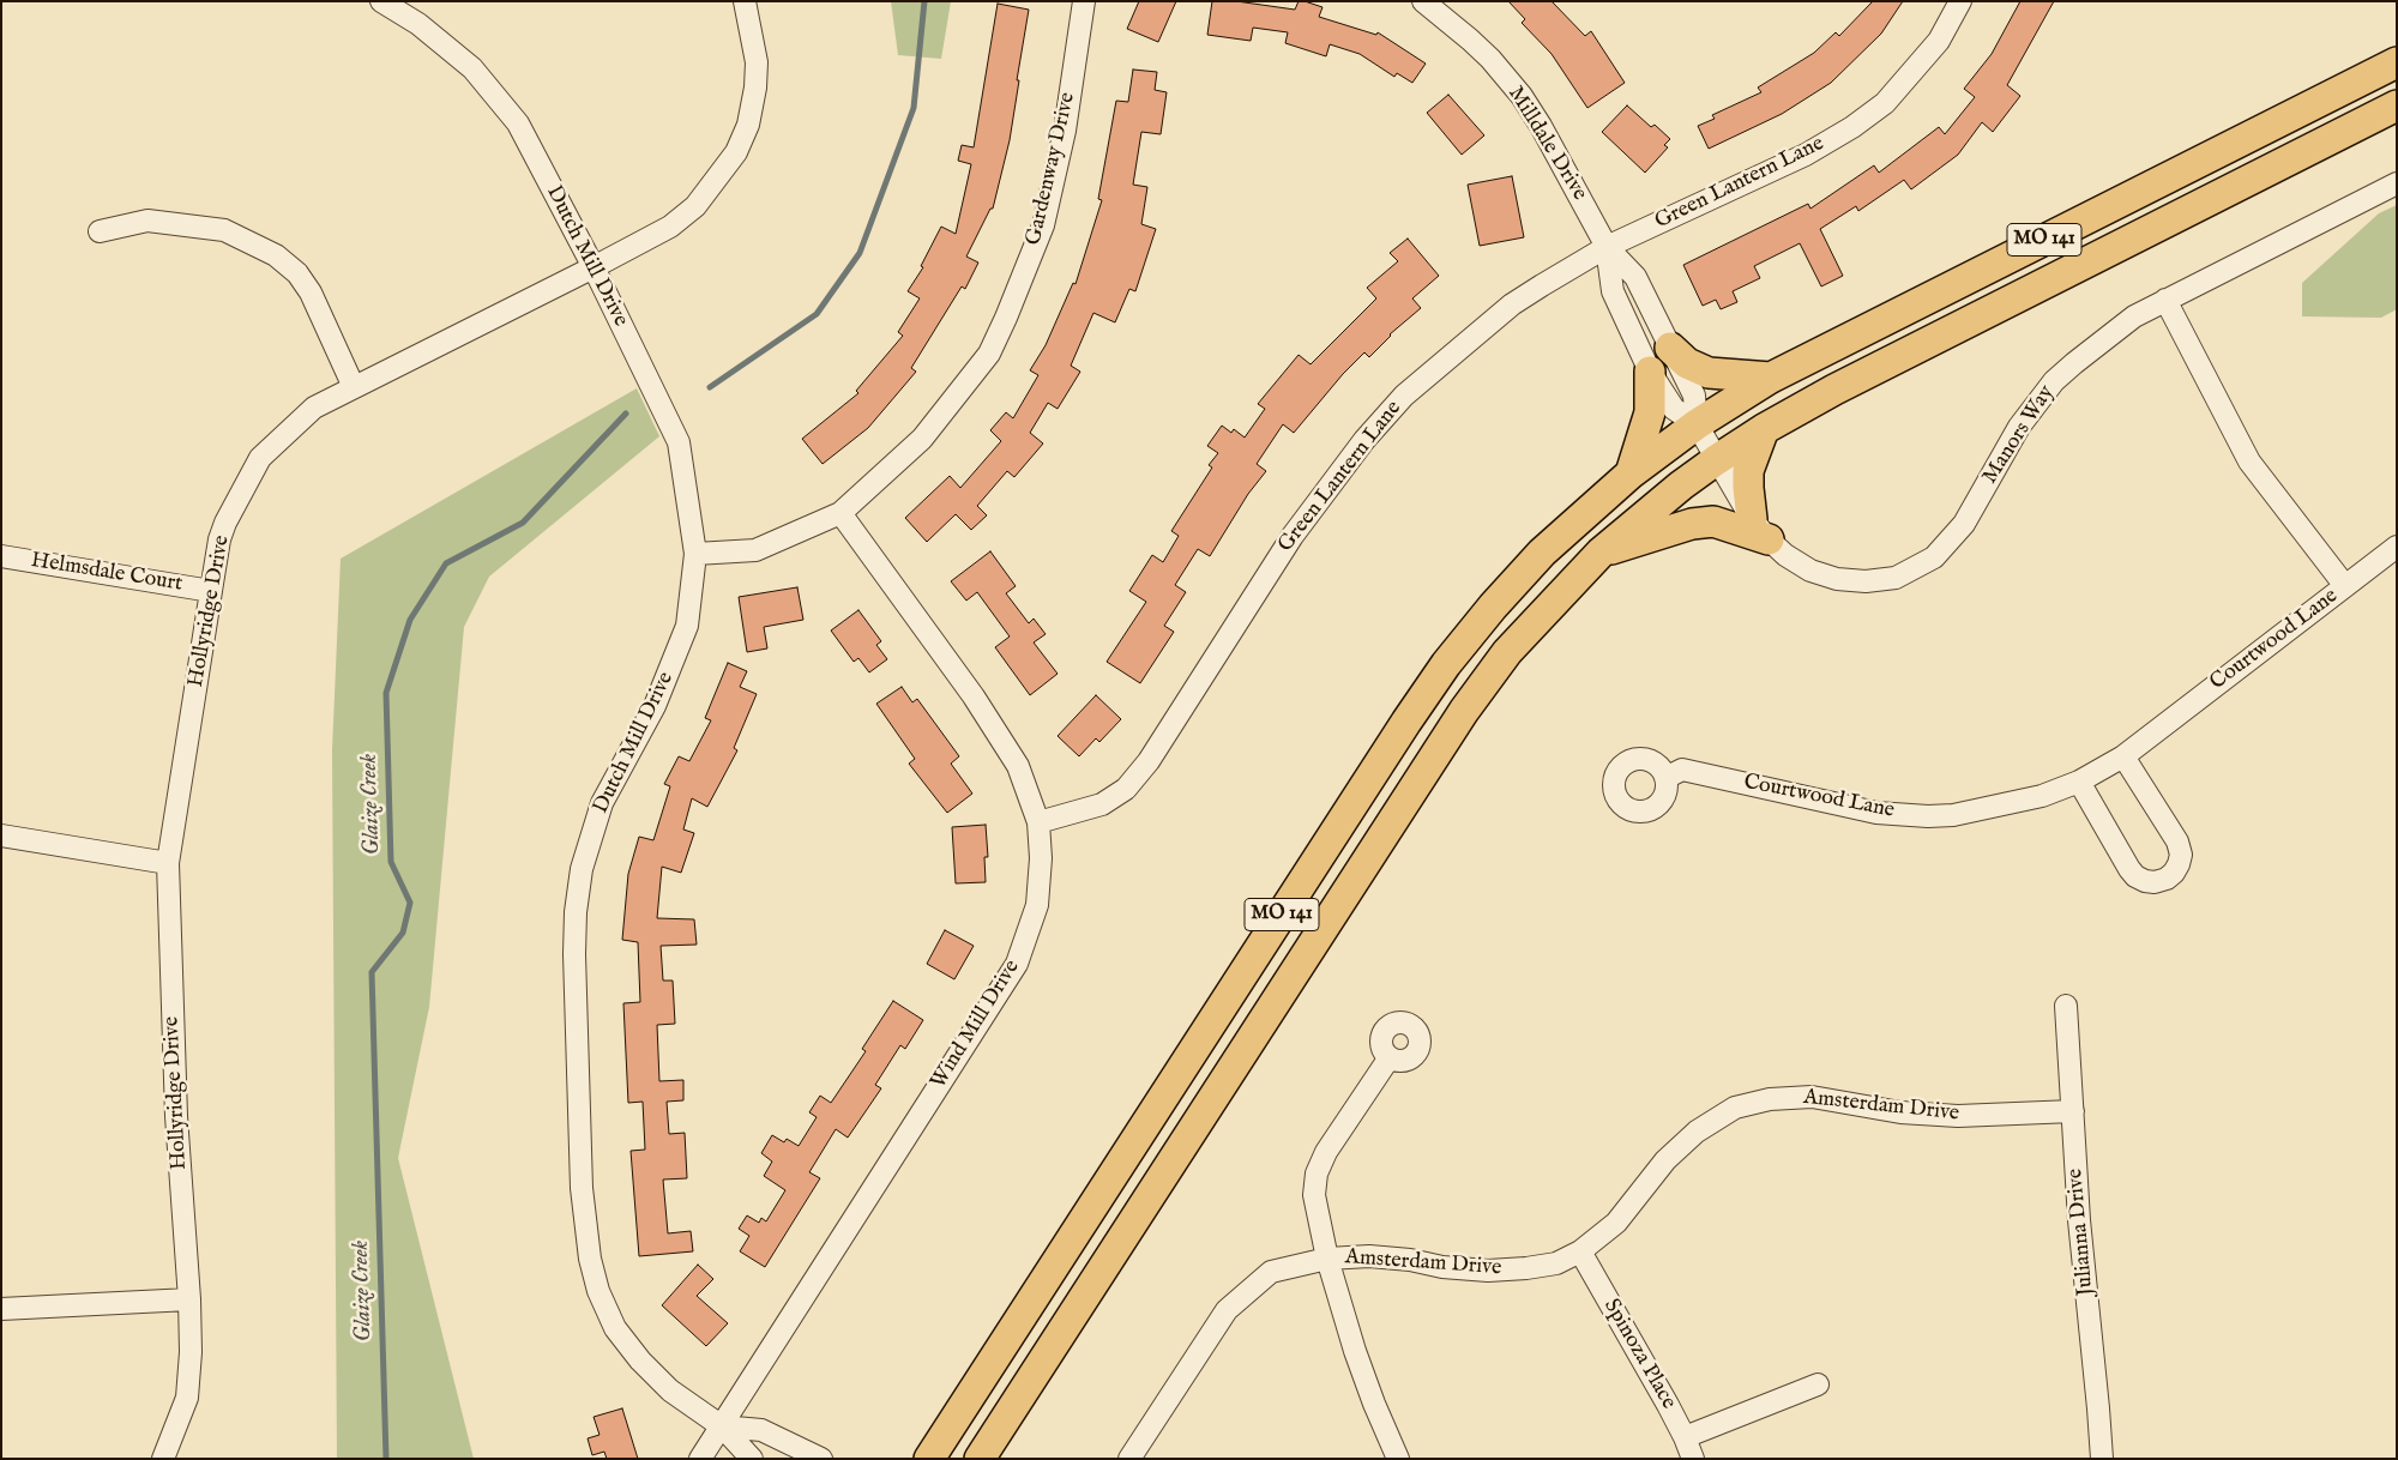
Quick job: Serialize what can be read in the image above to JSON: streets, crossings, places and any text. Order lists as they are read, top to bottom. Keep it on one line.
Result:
{"streets":{"highway":["MO 141"],"street":["Milldale Drive","Gardenway Drive","Green Lantern Lane","Dutch Mill Drive","Manors Way","Helmsdale Court","Hollyridge Drive","Courtwood Lane","Wind Mill Drive","Amsterdam Drive","Julianna Drive","Spinoza Place"]},"crossings":[["Milldale Drive","Green Lantern Lane"],["Milldale Drive","MO 141"],["Milldale Drive","Manors Way"],["Gardenway Drive","Dutch Mill Drive"],["Gardenway Drive","Wind Mill Drive"],["Green Lantern Lane","Wind Mill Drive"],["MO 141","Manors Way"],["Dutch Mill Drive","Hollyridge Drive"],["Dutch Mill Drive","Wind Mill Drive"],["Helmsdale Court","Hollyridge Drive"],["Amsterdam Drive","Julianna Drive"],["Amsterdam Drive","Spinoza Place"]],"water":["Glaize Creek"]}
